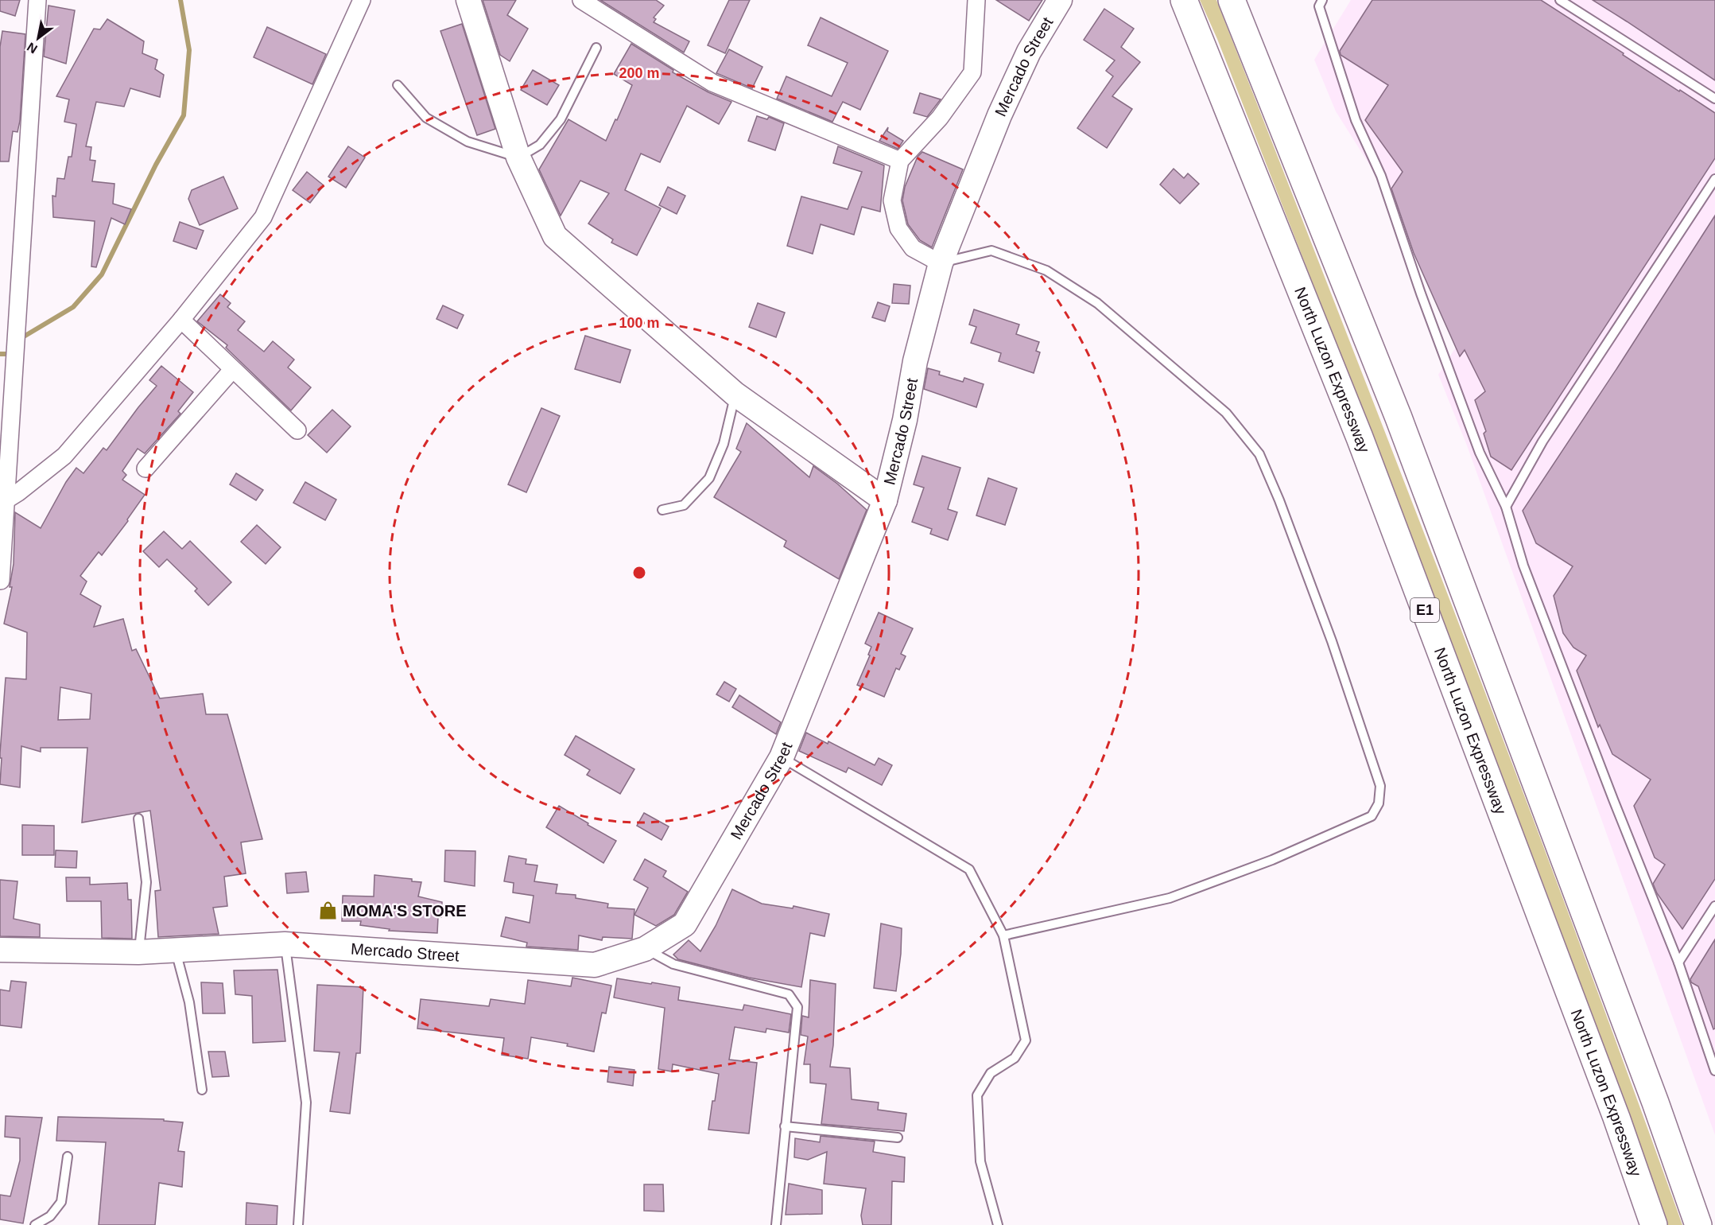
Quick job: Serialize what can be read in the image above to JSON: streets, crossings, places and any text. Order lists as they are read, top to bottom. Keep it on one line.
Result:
{"streets":{"highway":["North Luzon Expressway","E1"],"main road":["Mercado Street"]},"places":{"shop":["MOMA'S STORE"]},"north":"bottom left","rings":["200 m","100 m"]}
